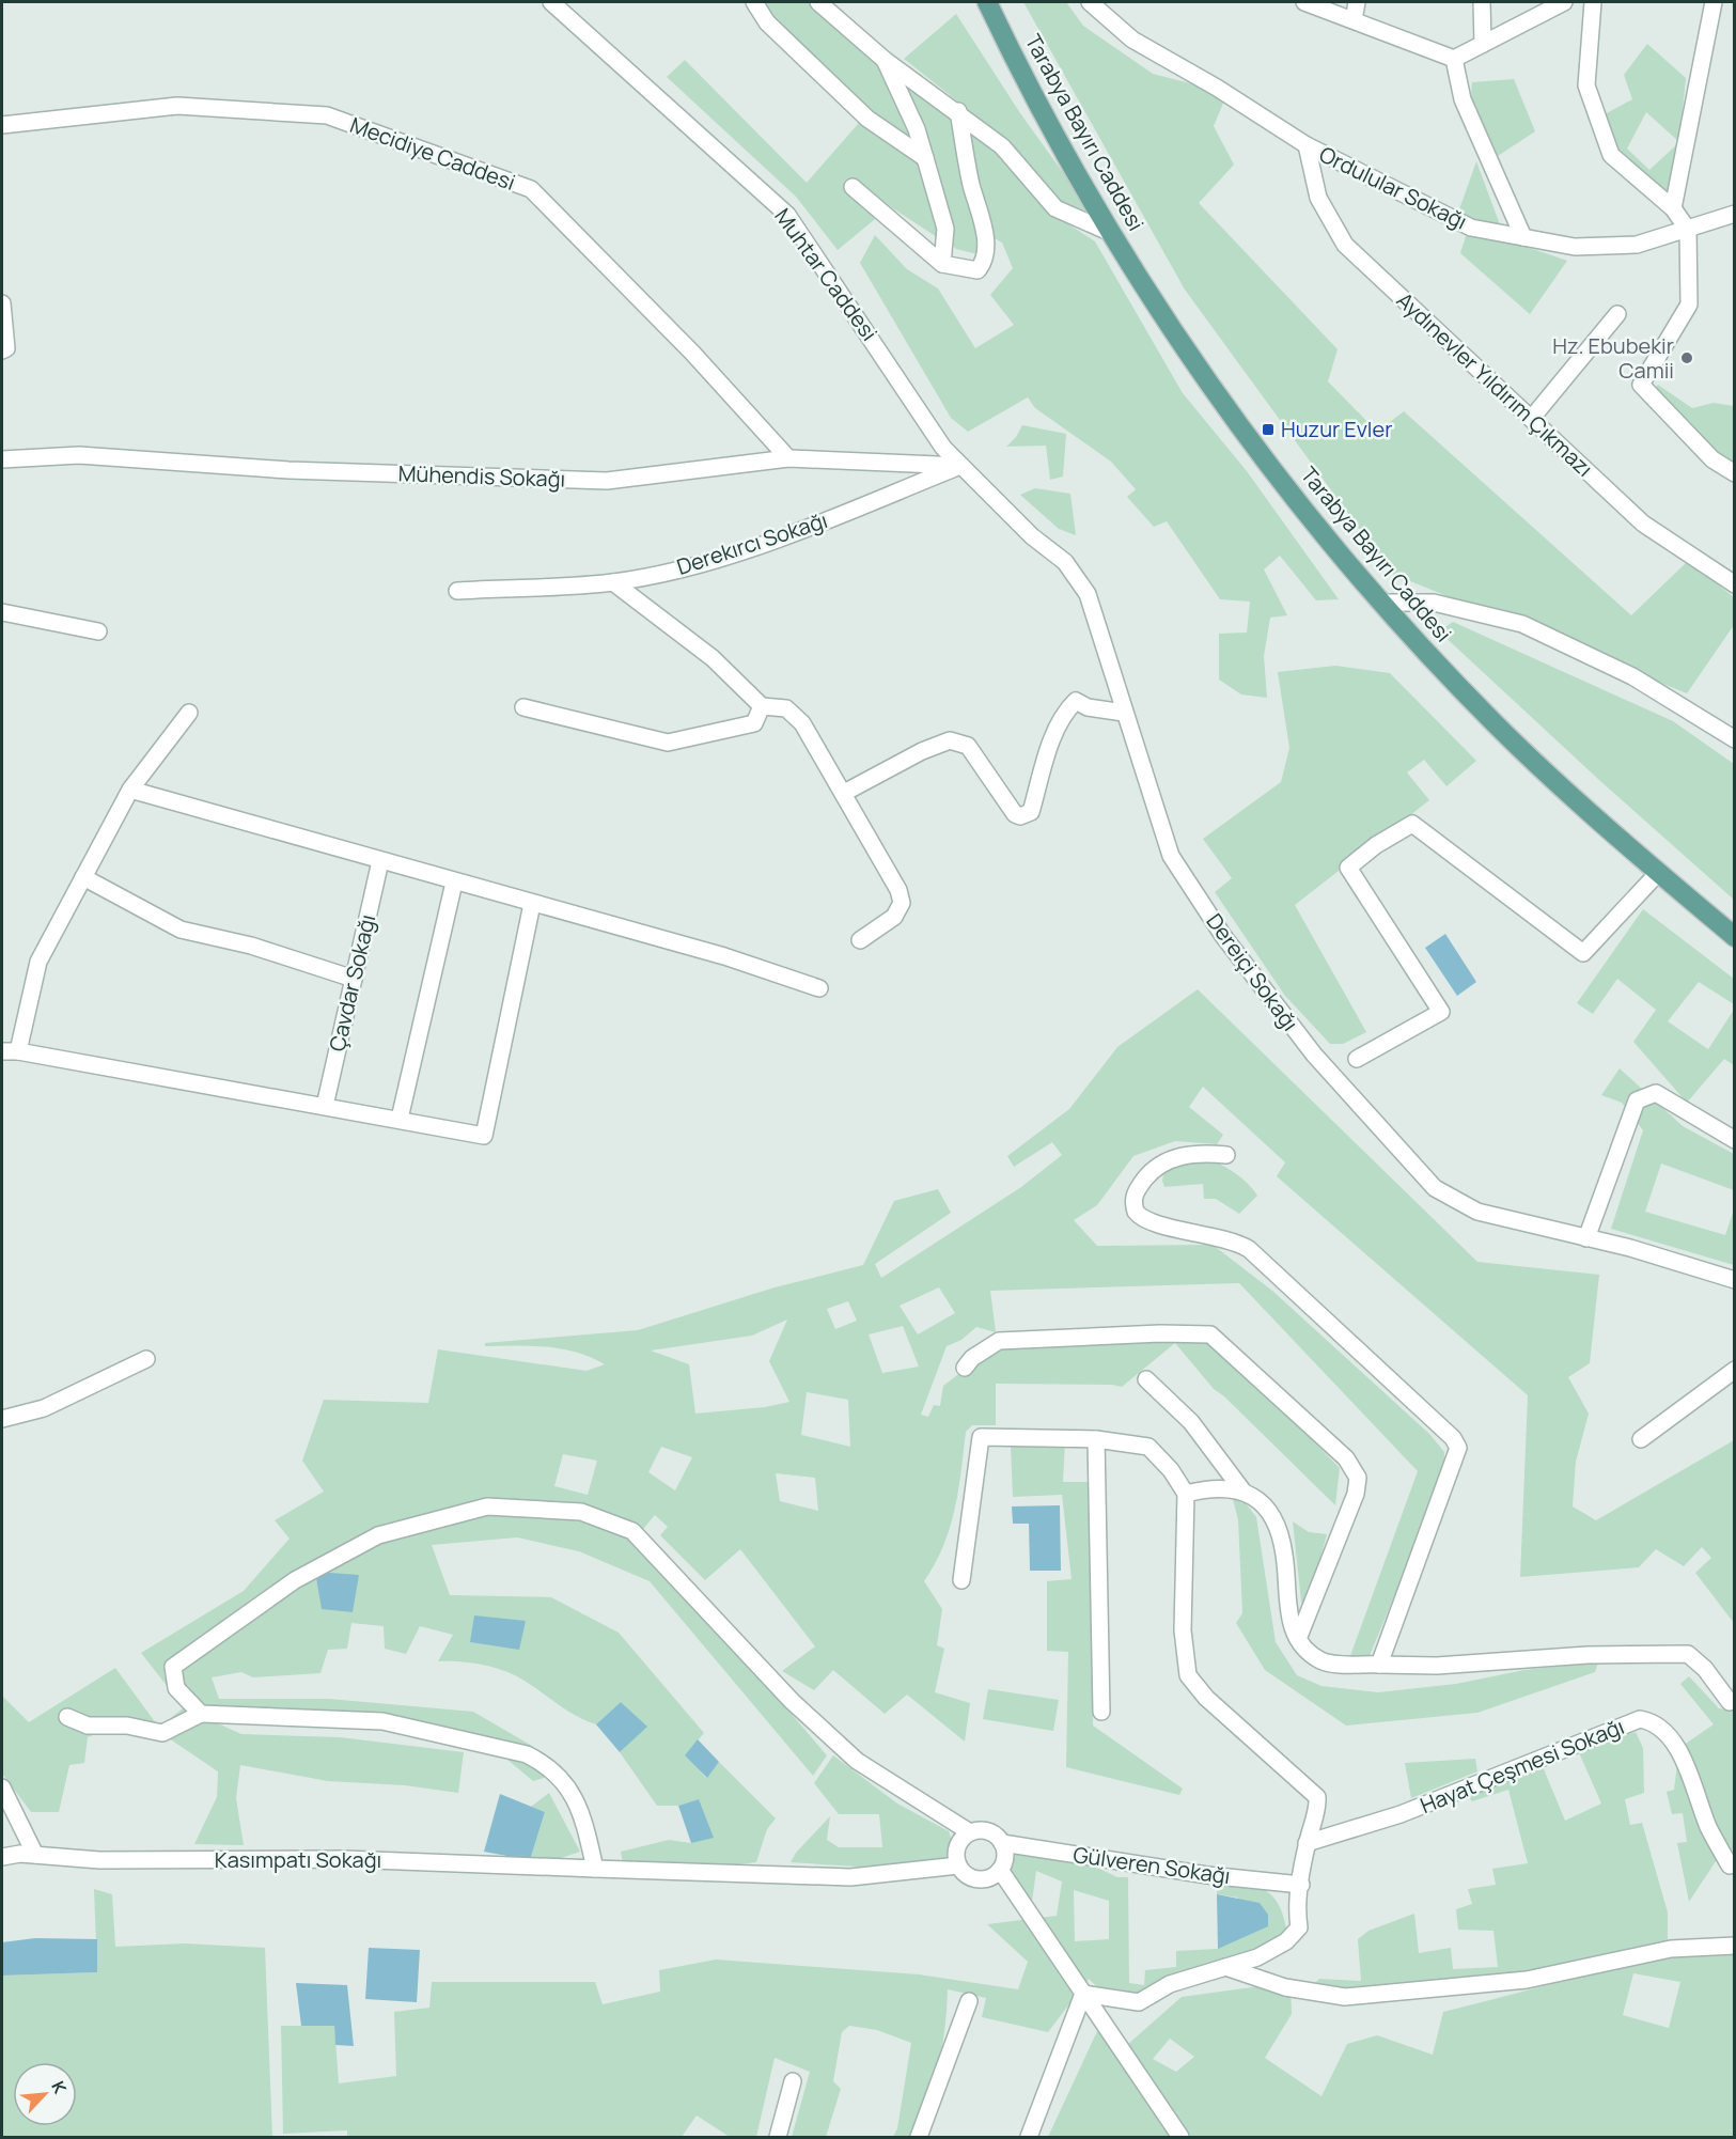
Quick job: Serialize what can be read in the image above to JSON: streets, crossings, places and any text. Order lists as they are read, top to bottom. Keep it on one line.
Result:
{"streets":{"main road":["Tarabya Bayırı Caddesi"],"street":["Mecidiye Caddesi","Ordulular Sokağı","Muhtar Caddesi","Aydınevler Yıldırım Çıkmazı","Mühendis Sokağı","Derekırcı Sokağı","Dereiçi Sokağı","Çavdar Sokağı","Hayat Çeşmesi Sokağı","Kasımpatı Sokağı","Gülveren Sokağı"]},"crossings":[["Mecidiye Caddesi","Mühendis Sokağı"],["Ordulular Sokağı","Aydınevler Yıldırım Çıkmazı"],["Muhtar Caddesi","Mühendis Sokağı"],["Muhtar Caddesi","Derekırcı Sokağı"],["Muhtar Caddesi","Dereiçi Sokağı"],["Mühendis Sokağı","Derekırcı Sokağı"],["Mühendis Sokağı","Dereiçi Sokağı"],["Derekırcı Sokağı","Dereiçi Sokağı"],["Kasımpatı Sokağı","Gülveren Sokağı"]],"places":{"other":["Hz. Ebubekir Camii"],"transit":["Huzur Evler"]},"north":"top right"}
